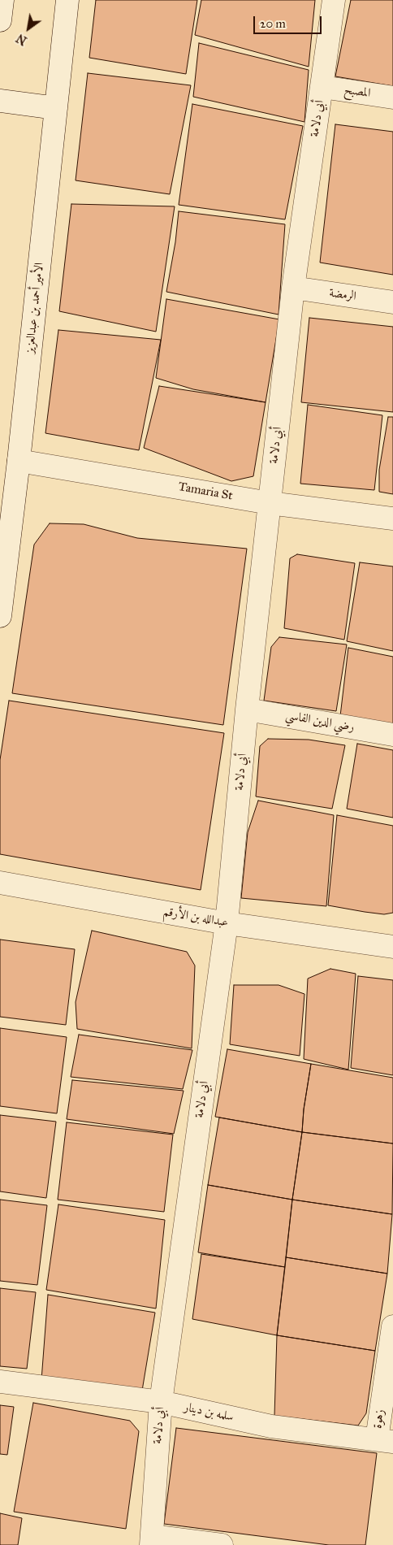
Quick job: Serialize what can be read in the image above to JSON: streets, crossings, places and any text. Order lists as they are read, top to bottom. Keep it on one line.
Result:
{"streets":{"street":["المصبح","أبي دلامة","الرمضة","الأمير أحمد بن عبدالعزيز","Tamaria St","رضي الدين الفاسي","عبدالله بن الأرقم","سلمه بن دينار","زهوة"]},"crossings":[["المصبح","أبي دلامة"],["أبي دلامة","الرمضة"],["أبي دلامة","Tamaria St"],["أبي دلامة","رضي الدين الفاسي"],["أبي دلامة","عبدالله بن الأرقم"],["أبي دلامة","سلمه بن دينار"],["الأمير أحمد بن عبدالعزيز","Tamaria St"],["سلمه بن دينار","زهوة"]],"scale_bar":"20 m","north":"bottom left"}
